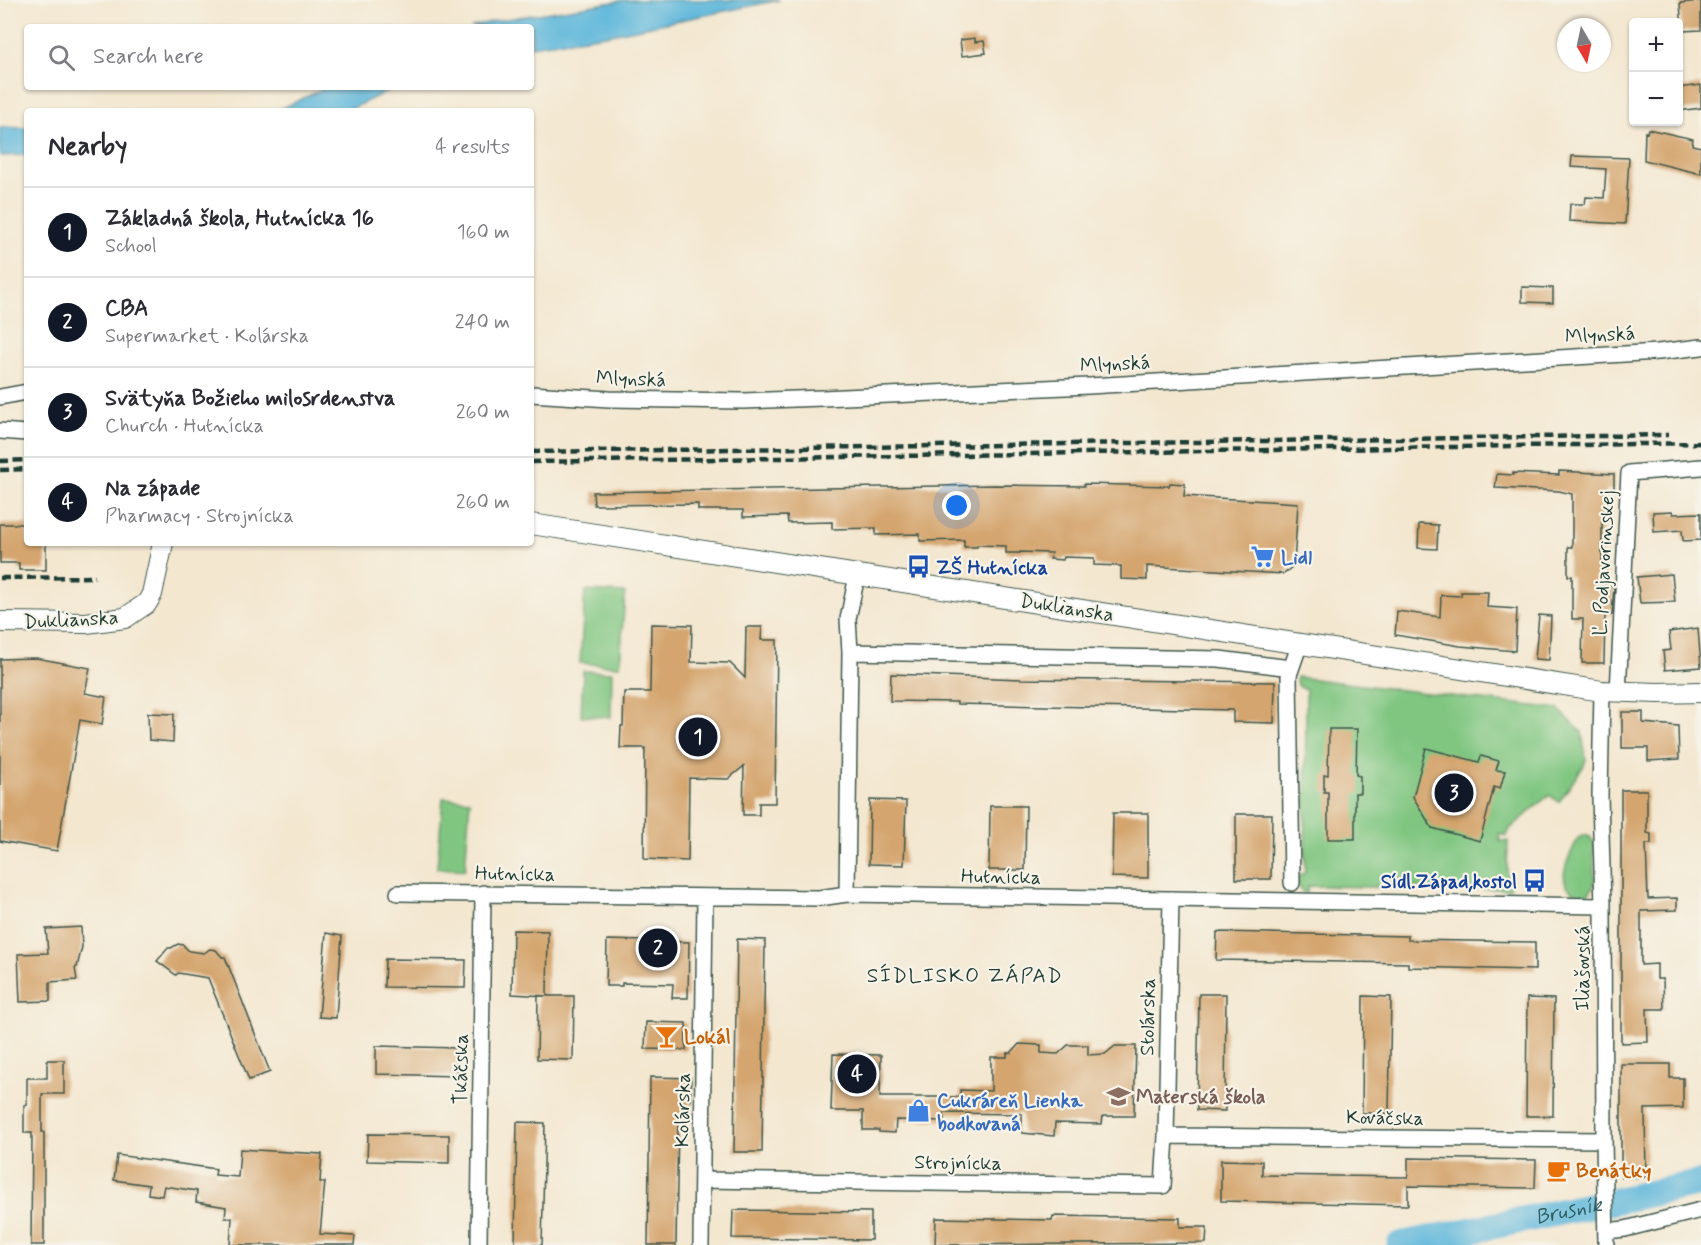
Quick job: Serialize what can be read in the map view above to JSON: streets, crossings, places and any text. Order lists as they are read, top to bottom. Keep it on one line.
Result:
{"streets":{"main road":["Duklianska"],"street":["Mlynská","Ľ. Podjavorinskej","Hutnícka","Iliašovská","Stolárska","Tkáčska","Kolárska","Kováčska","Strojnícka"]},"crossings":[["Ľ. Podjavorinskej","Duklianska"],["Ľ. Podjavorinskej","Iliašovská"],["Duklianska","Iliašovská"],["Hutnícka","Iliašovská"],["Hutnícka","Stolárska"],["Hutnícka","Tkáčska"],["Hutnícka","Kolárska"],["Iliašovská","Kováčska"],["Stolárska","Kováčska"],["Stolárska","Strojnícka"],["Kolárska","Strojnícka"],["Kováčska","Strojnícka"]],"districts":["SÍDLISKO ZÁPAD"],"water":["Brusník"],"places":{"supermarket":["Lidl"],"bus stop":["ZŠ Hutnícka","Sídl.Západ,kostol"],"bar":["Lokál"],"school or university":["Materská škola"],"shop":["Cukráreň Lienka bodkovaná"],"cafe":["Benátky"]},"north":"bottom","page":{"map_buttons":["+","−"],"search":"Search here","heading":["Nearby","4 results"],"list":[{"mark":"1","name":"Základná škola, Hutnícka 16","note":"School","value":"160 m"},{"mark":"2","name":"CBA","note":"Supermarket · Kolárska","value":"240 m"},{"mark":"3","name":"Svätyňa Božieho milosrdenstva","note":"Church · Hutnícka","value":"260 m"},{"mark":"4","name":"Na západe","note":"Pharmacy · Strojnícka","value":"260 m"}],"pins":["1","3","2","4"]}}
